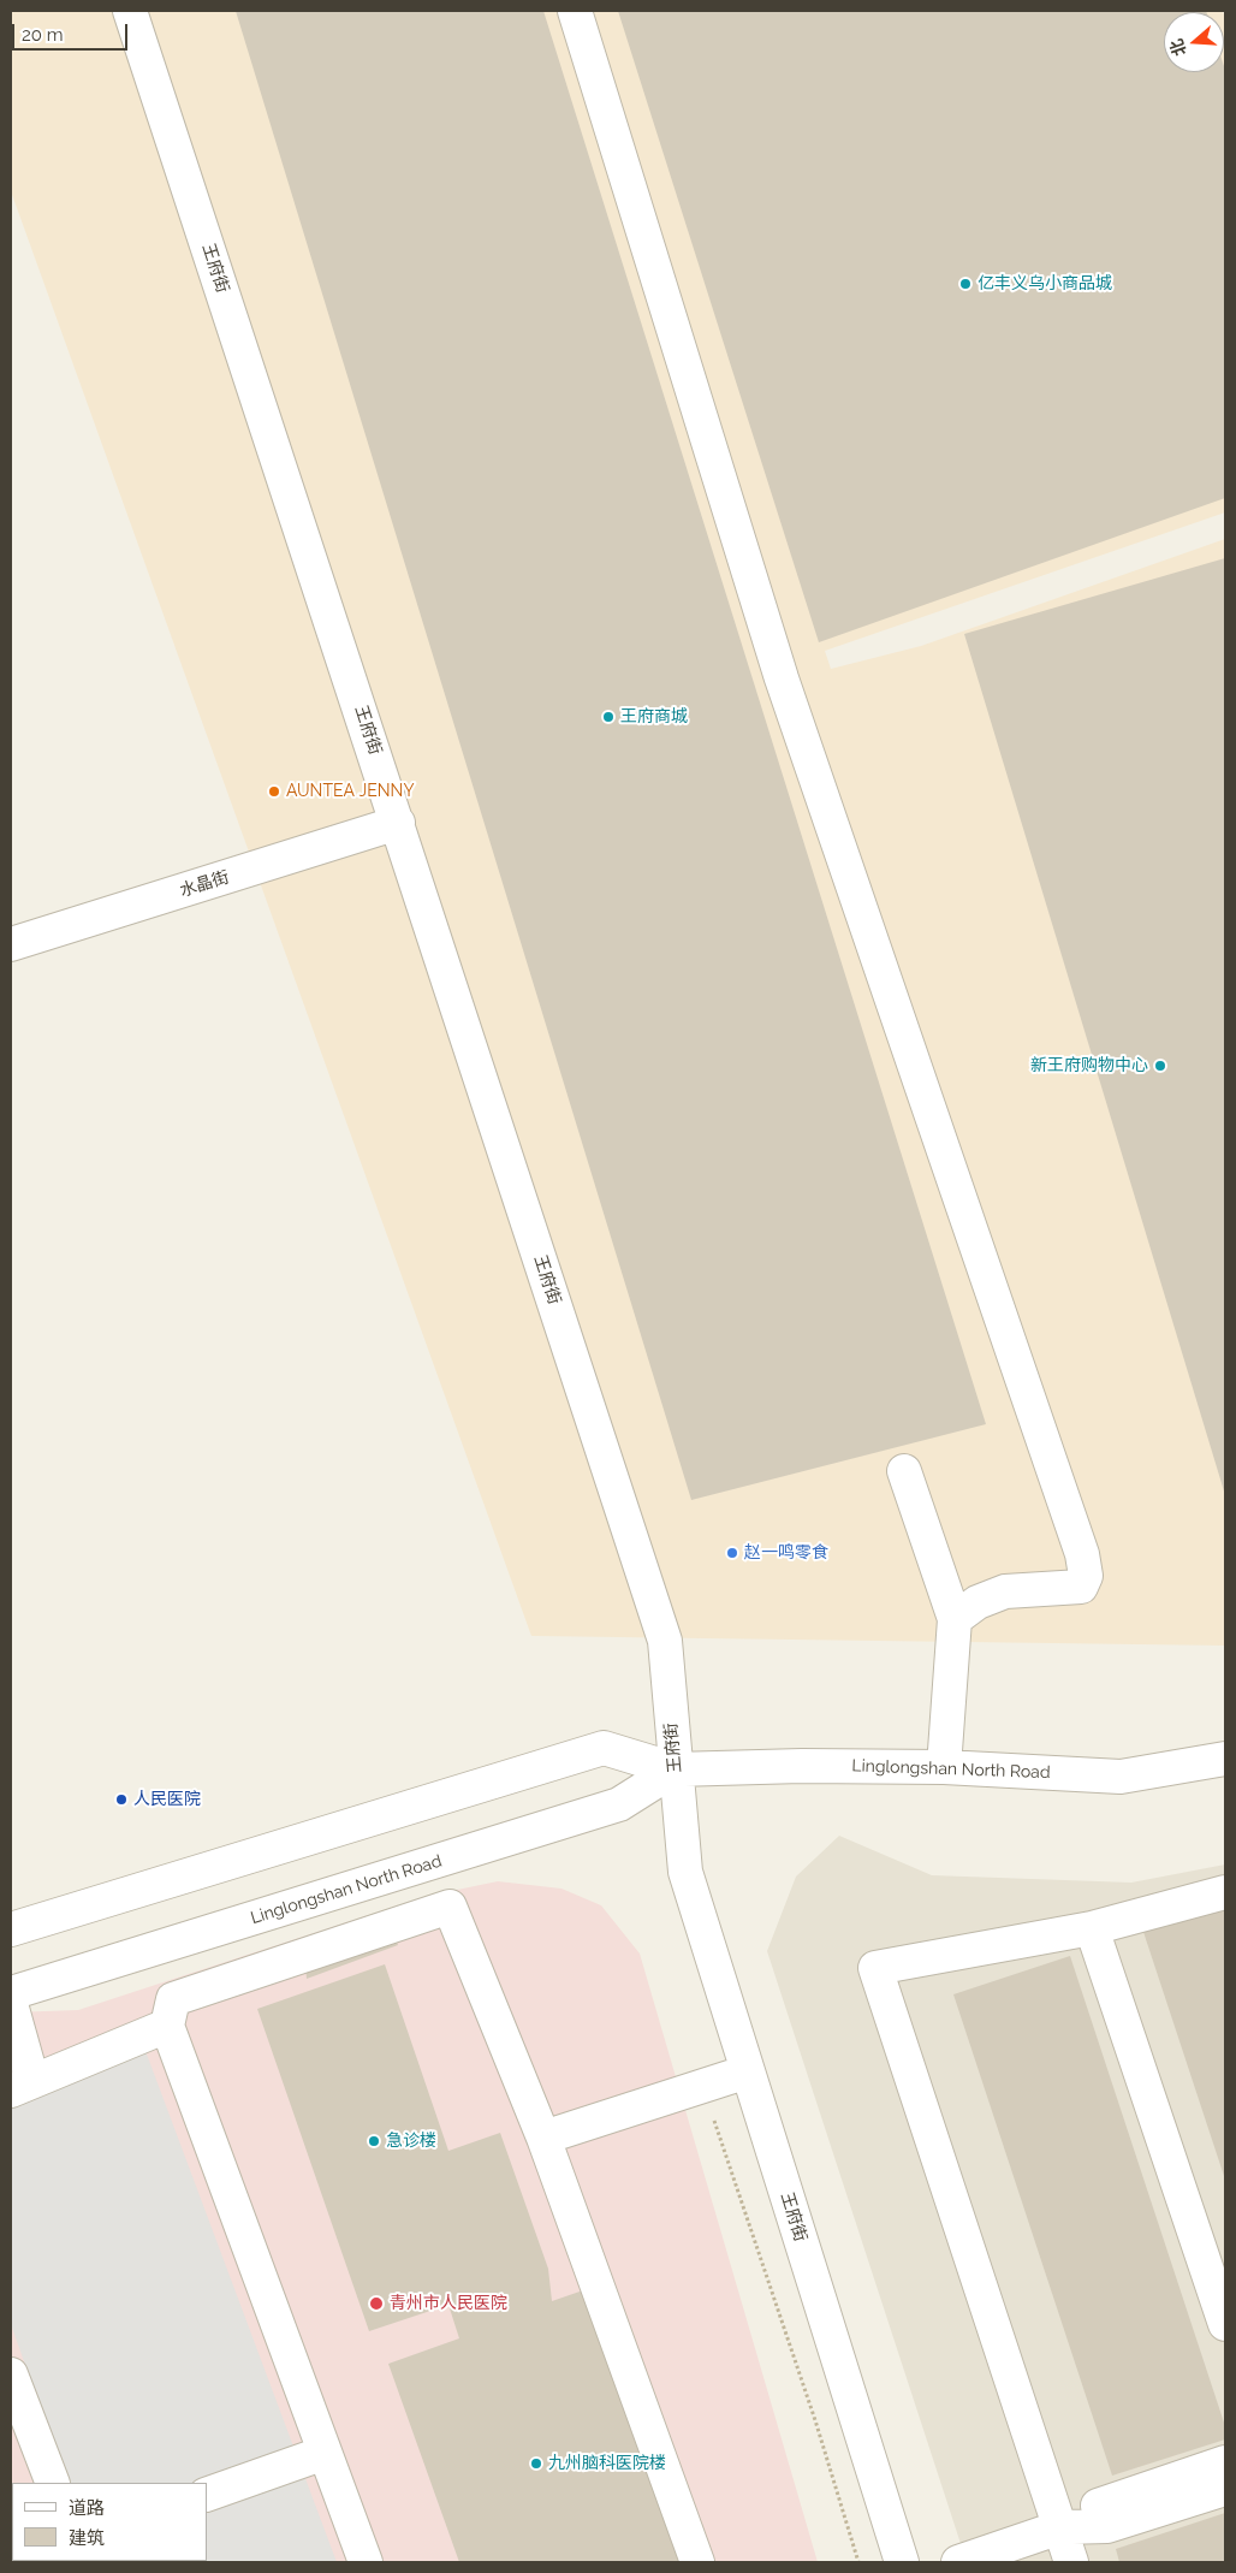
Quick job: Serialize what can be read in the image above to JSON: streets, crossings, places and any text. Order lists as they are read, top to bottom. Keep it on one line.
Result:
{"streets":{"street":["王府街","水晶街","Linglongshan North Road"]},"crossings":[["王府街","水晶街"],["王府街","Linglongshan North Road"]],"places":["亿丰义乌小商品城","王府商城","AUNTEA JENNY","新王府购物中心","赵一鸣零食","人民医院","急诊楼","青州市人民医院","九州脑科医院楼"],"legend":["道路","建筑"],"scale_bar":"20 m","north":"left"}
